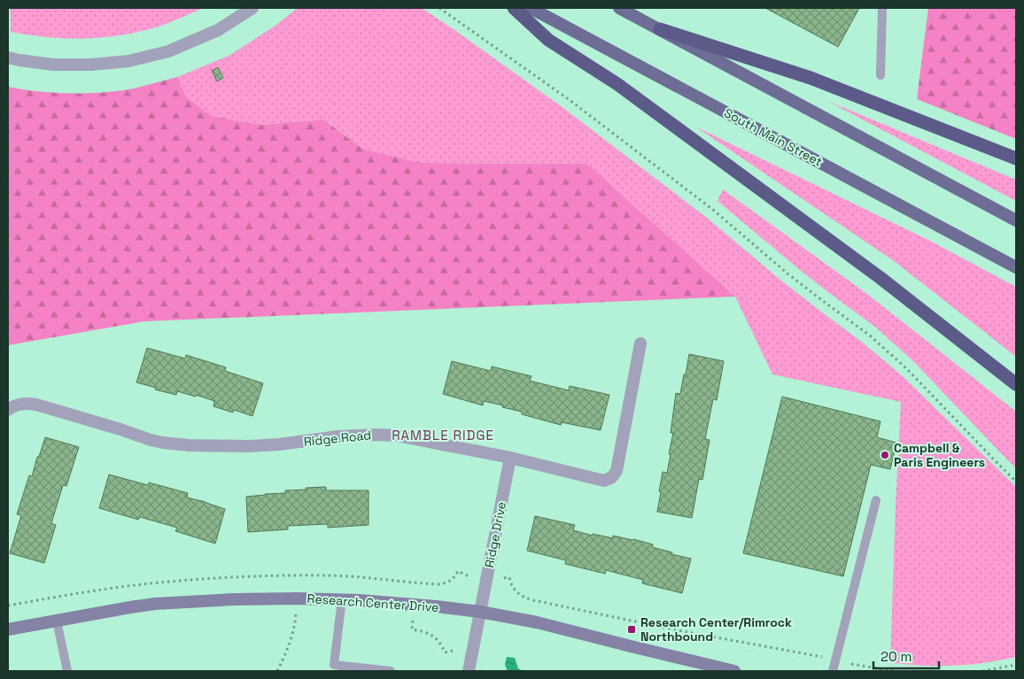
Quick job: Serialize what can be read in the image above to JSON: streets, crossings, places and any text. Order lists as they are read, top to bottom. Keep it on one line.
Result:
{"streets":{"main road":["South Main Street","Research Center Drive"],"street":["Ridge Road","Ridge Drive"]},"crossings":[["Ridge Road","Ridge Drive"],["Ridge Drive","Research Center Drive"]],"districts":["RAMBLE RIDGE"],"places":{"other":["Campbell & Paris Engineers"],"transit":["Research Center/Rimrock Northbound"]},"scale_bar":"20 m"}
